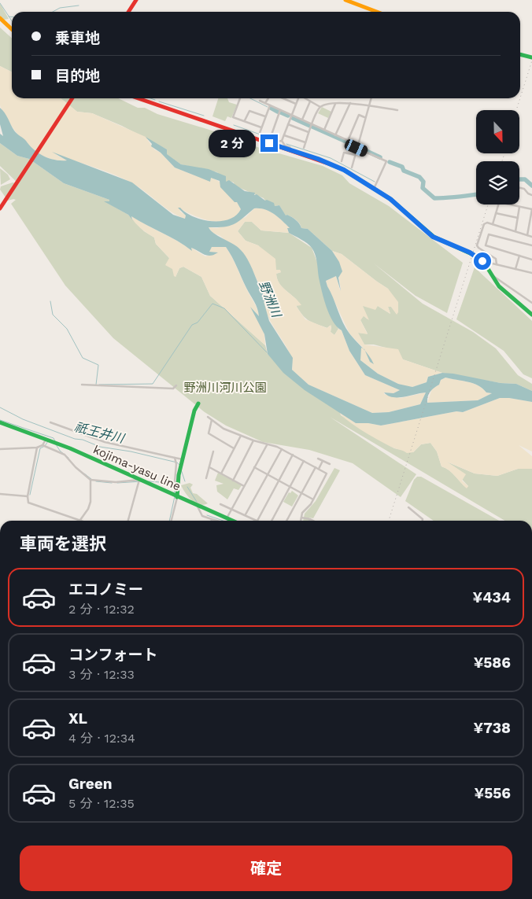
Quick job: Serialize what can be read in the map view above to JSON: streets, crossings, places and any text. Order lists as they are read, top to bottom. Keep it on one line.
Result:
{"streets":{"main road":["kojima-yasu line"]},"water":["野洲川","祇王井川"],"parks":["野洲川河川公園"],"north":"bottom","page":{"banner":["乗車地","目的地"],"bubble":"2 分","heading":"車両を選択","list":[{"name":"エコノミー","note":"2 分 · 12:32","value":"¥434"},{"name":"コンフォート","note":"3 分 · 12:33","value":"¥586"},{"name":"XL","note":"4 分 · 12:34","value":"¥738"},{"name":"Green","note":"5 分 · 12:35","value":"¥556"}],"buttons":"確定"}}
